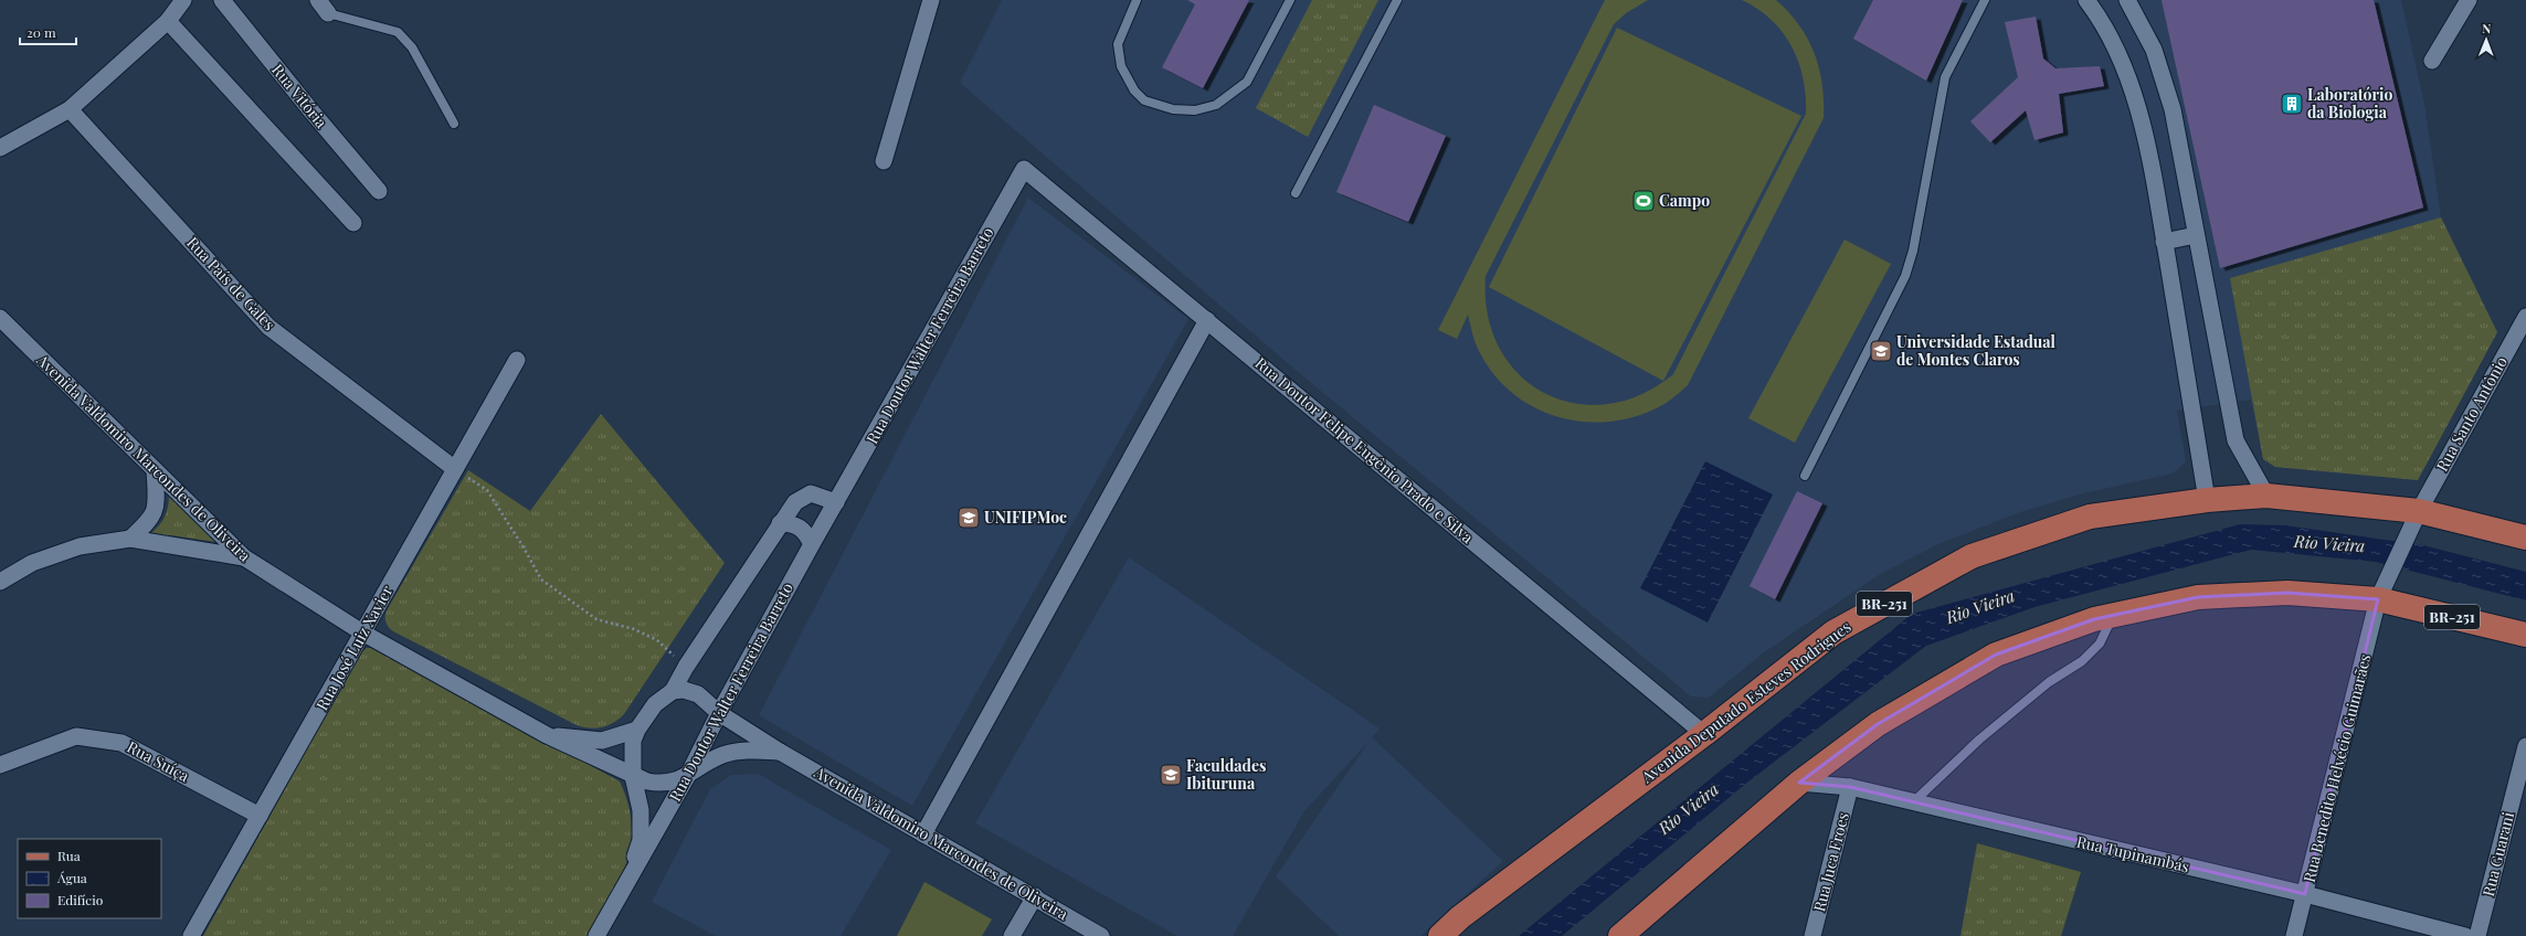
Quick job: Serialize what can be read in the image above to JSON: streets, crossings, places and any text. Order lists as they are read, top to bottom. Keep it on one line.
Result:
{"streets":{"main road":["BR-251","Avenida Deputado Esteves Rodrigues"],"street":["Rua Vitória","Rua País de Gales","Rua Doutor Walter Ferreira Barreto","Rua Santo Antônio","Rua Doutor Felipe Eugênio Prado e Silva","Avenida Valdomiro Marcondes de Oliveira","Rua José Luiz Xavier","Rua Suíça","Rua Benedito Helvécio Guimarães","Rua Tupinambás","Rua Guarani","Rua Juca Froes"]},"crossings":[["Rua País de Gales","Rua José Luiz Xavier"],["Rua Doutor Walter Ferreira Barreto","Rua Doutor Felipe Eugênio Prado e Silva"],["Rua Doutor Walter Ferreira Barreto","Avenida Valdomiro Marcondes de Oliveira"],["Rua Santo Antônio","Avenida Deputado Esteves Rodrigues"],["Rua Santo Antônio","Rua Benedito Helvécio Guimarães"],["Rua Doutor Felipe Eugênio Prado e Silva","Avenida Deputado Esteves Rodrigues"],["Avenida Valdomiro Marcondes de Oliveira","Rua José Luiz Xavier"],["BR-251","Rua Benedito Helvécio Guimarães"],["BR-251","Rua Tupinambás"],["Rua José Luiz Xavier","Rua Suíça"],["Rua Benedito Helvécio Guimarães","Rua Tupinambás"],["Rua Tupinambás","Rua Juca Froes"]],"water":["Rio Vieira"],"places":{"building":["Laboratório da Biologia"],"sports":["Campo"],"school or university":["Universidade Estadual de Montes Claros","UNIFIPMoc","Faculdades Ibituruna"]},"legend":["Rua","Água","Edifício"],"scale_bar":"20 m","north":"top"}
